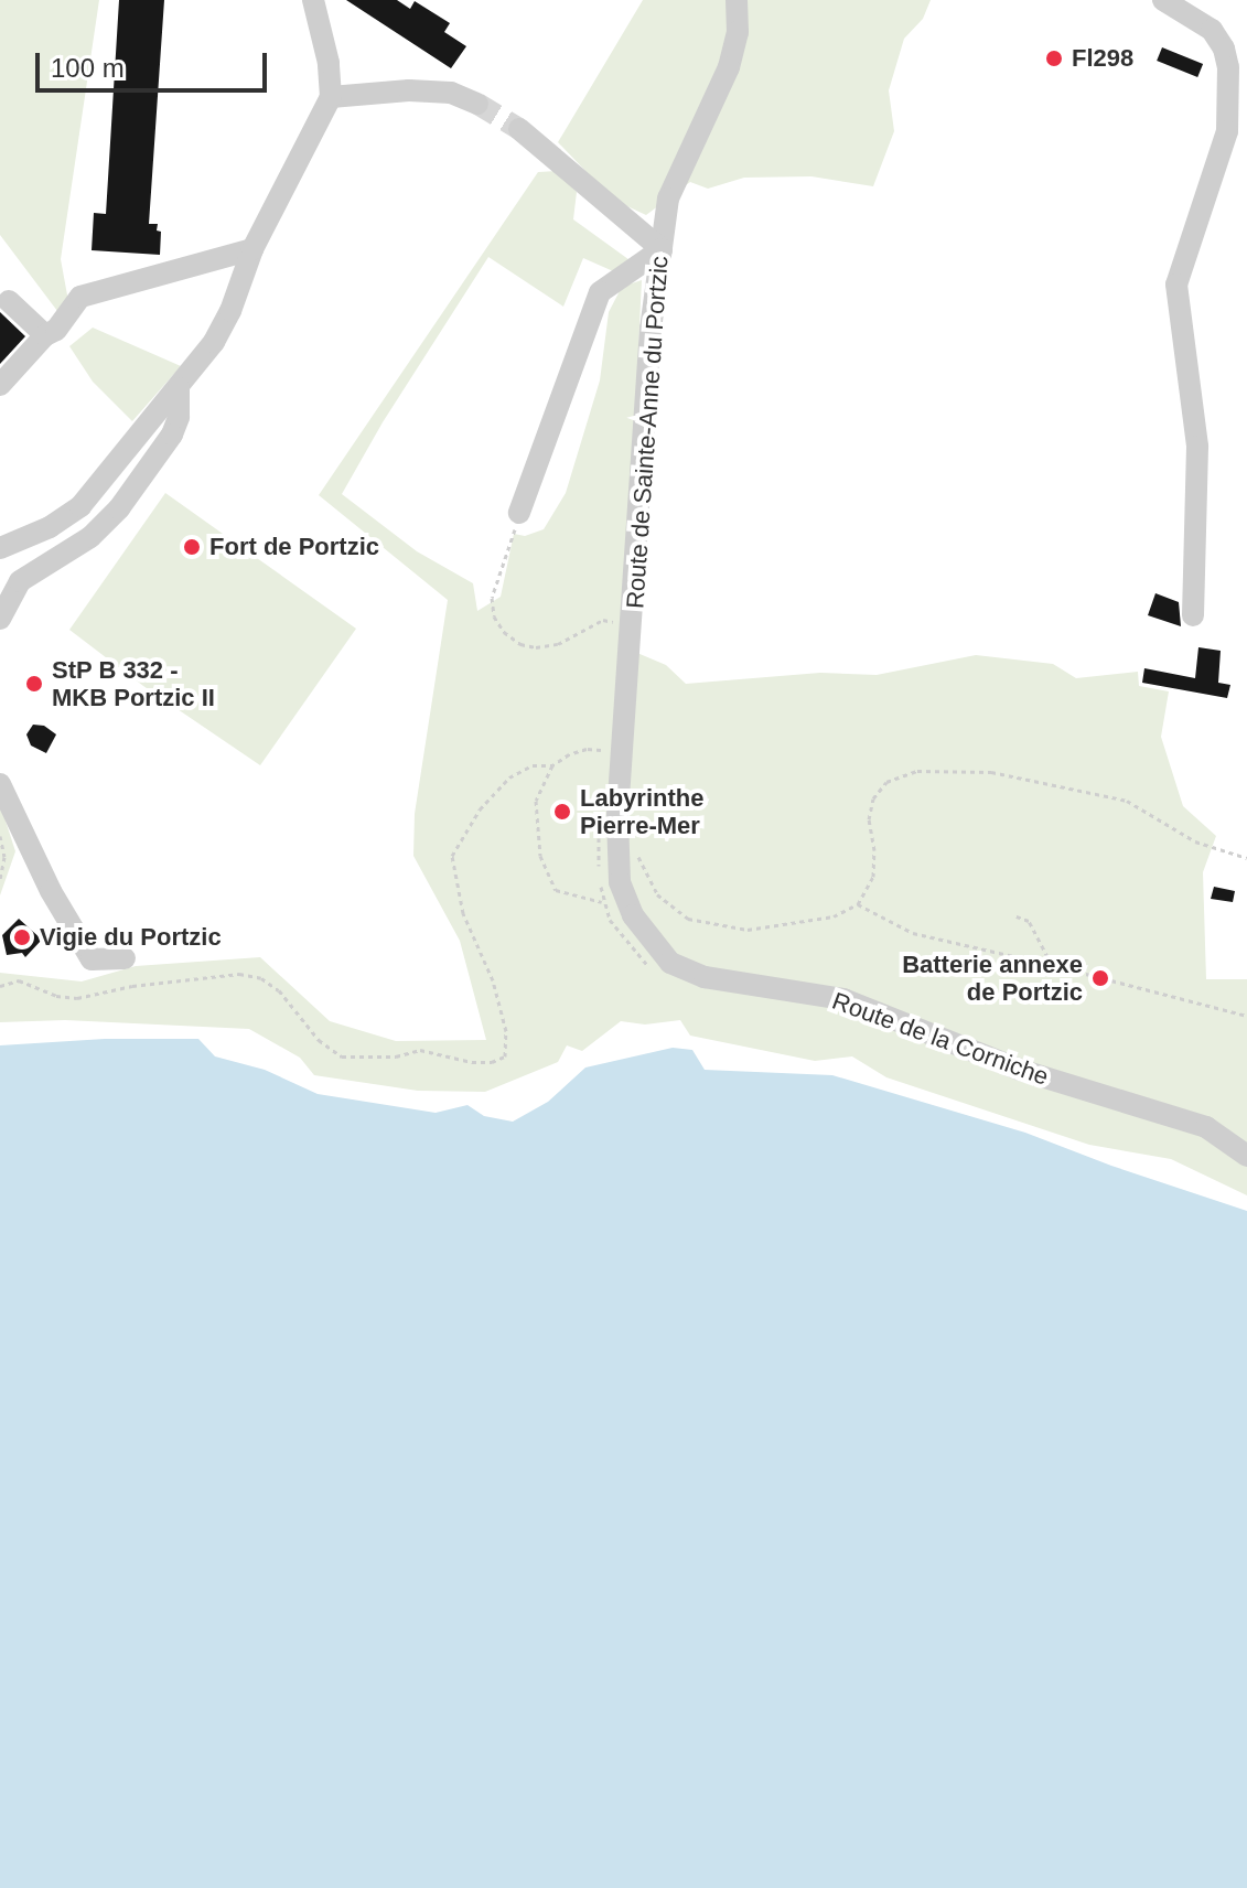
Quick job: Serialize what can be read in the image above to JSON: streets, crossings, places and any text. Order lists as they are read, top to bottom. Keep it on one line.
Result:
{"streets":{"street":["Route de Sainte-Anne du Portzic","Route de la Corniche"]},"crossings":[["Route de Sainte-Anne du Portzic","Route de la Corniche"]],"places":["Fl298","Fort de Portzic","StP B 332 - MKB Portzic II","Labyrinthe Pierre-Mer","Vigie du Portzic","Batterie annexe de Portzic"],"scale_bar":"100 m"}
